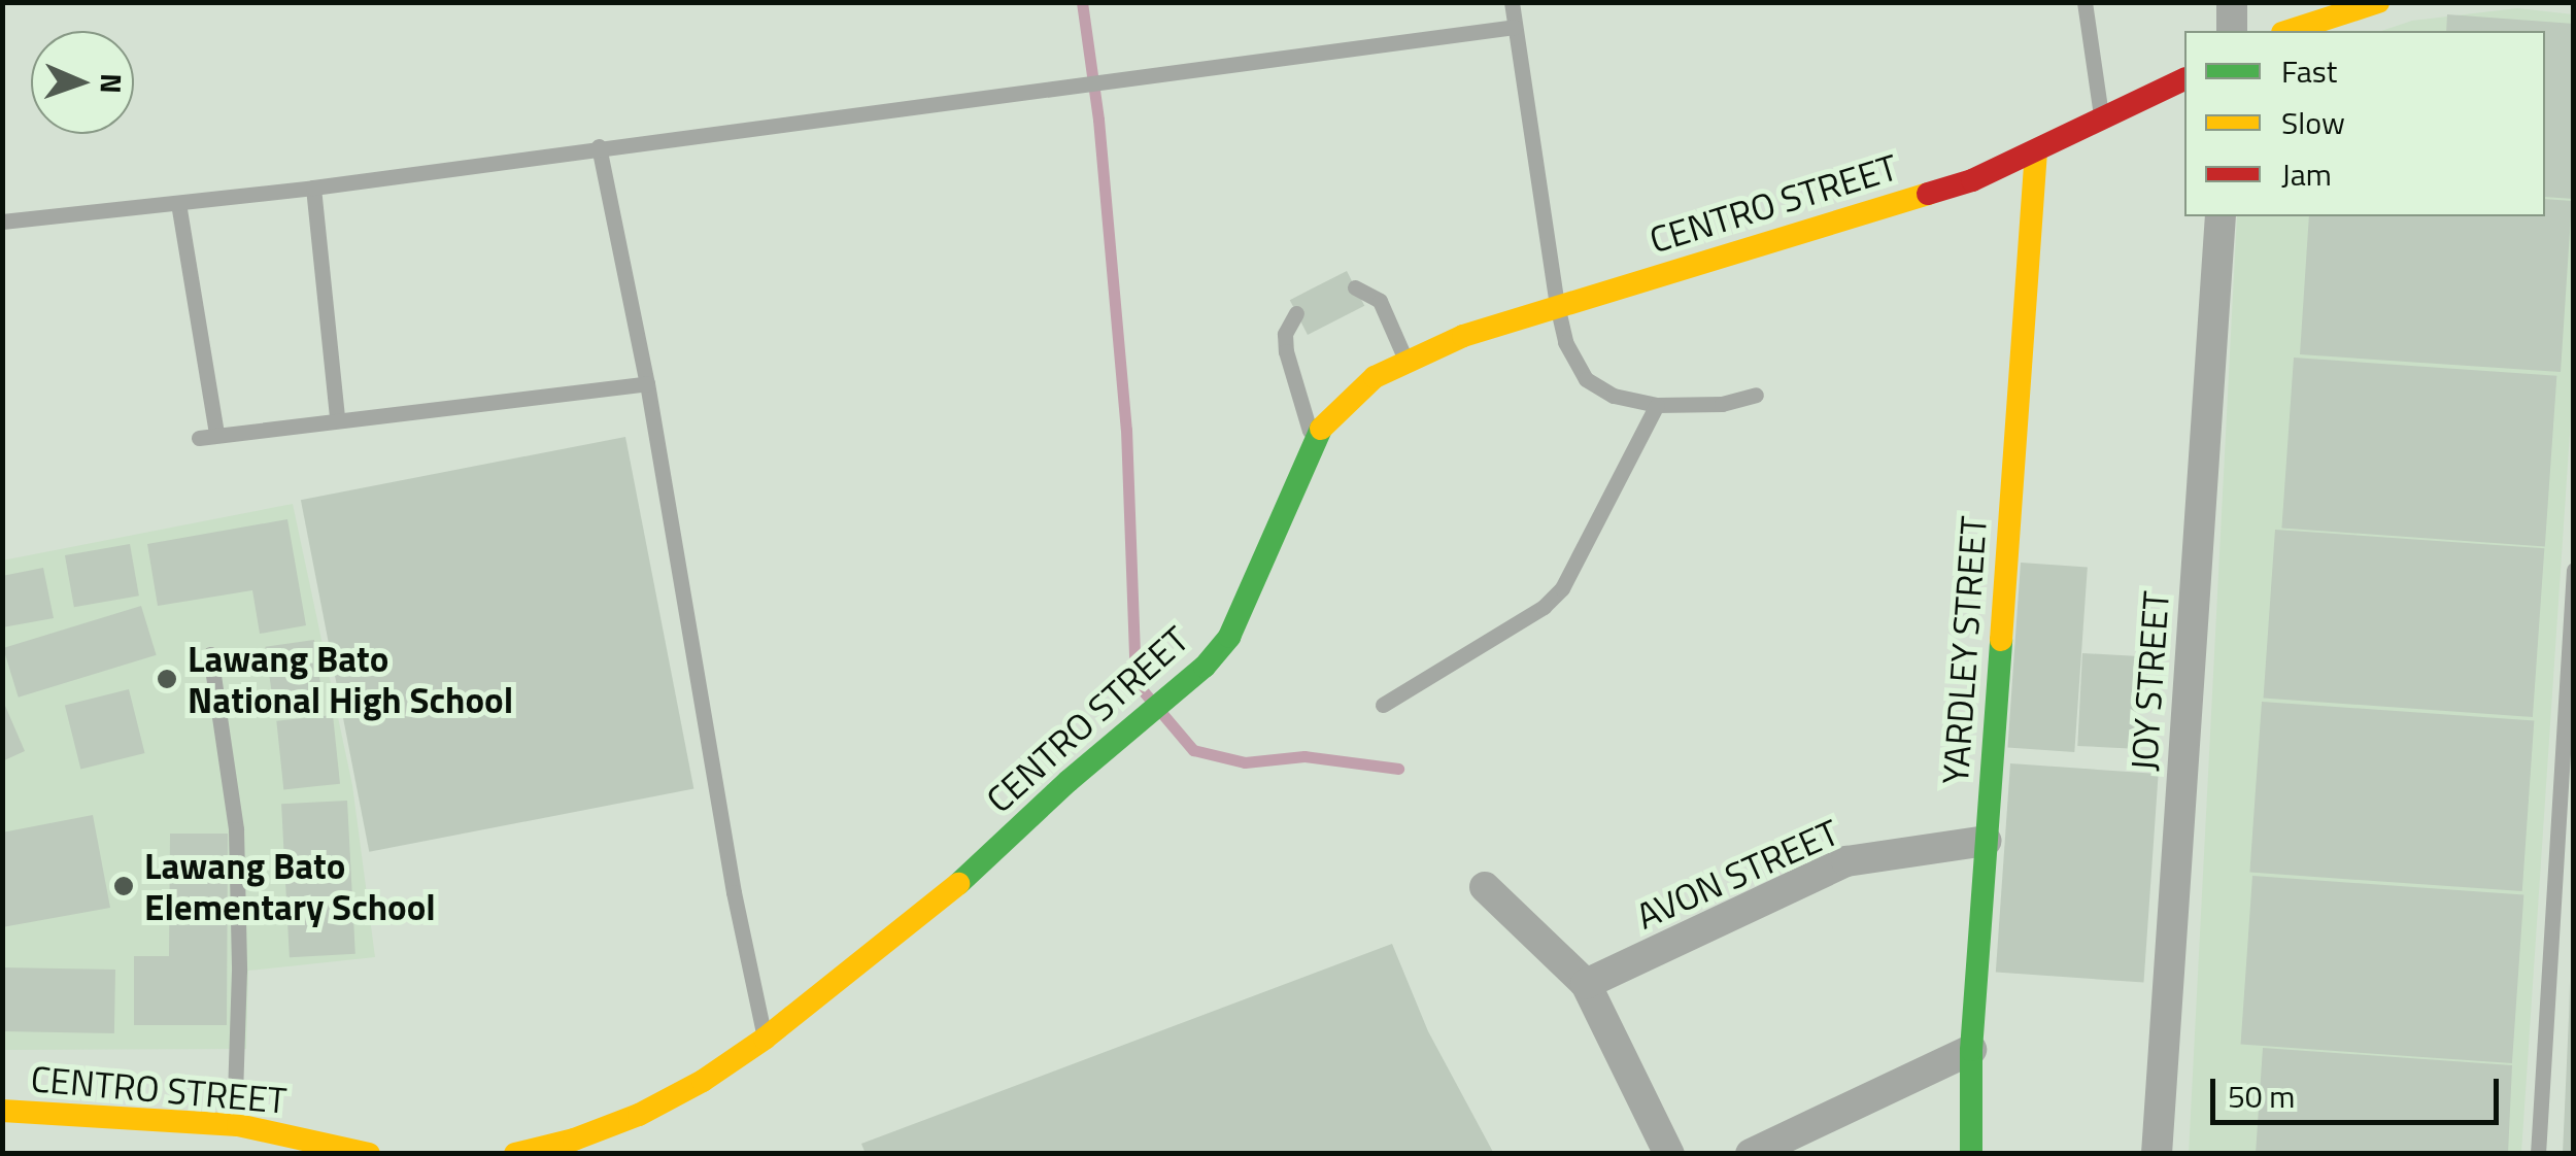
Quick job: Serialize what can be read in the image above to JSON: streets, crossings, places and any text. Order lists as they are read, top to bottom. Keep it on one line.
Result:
{"streets":{"main road":["CENTRO STREET","YARDLEY STREET"],"street":["JOY STREET","AVON STREET"]},"crossings":[["CENTRO STREET","YARDLEY STREET"],["YARDLEY STREET","AVON STREET"]],"places":["Lawang Bato National High School","Lawang Bato Elementary School"],"legend":["Fast","Slow","Jam"],"scale_bar":"50 m","north":"right"}
